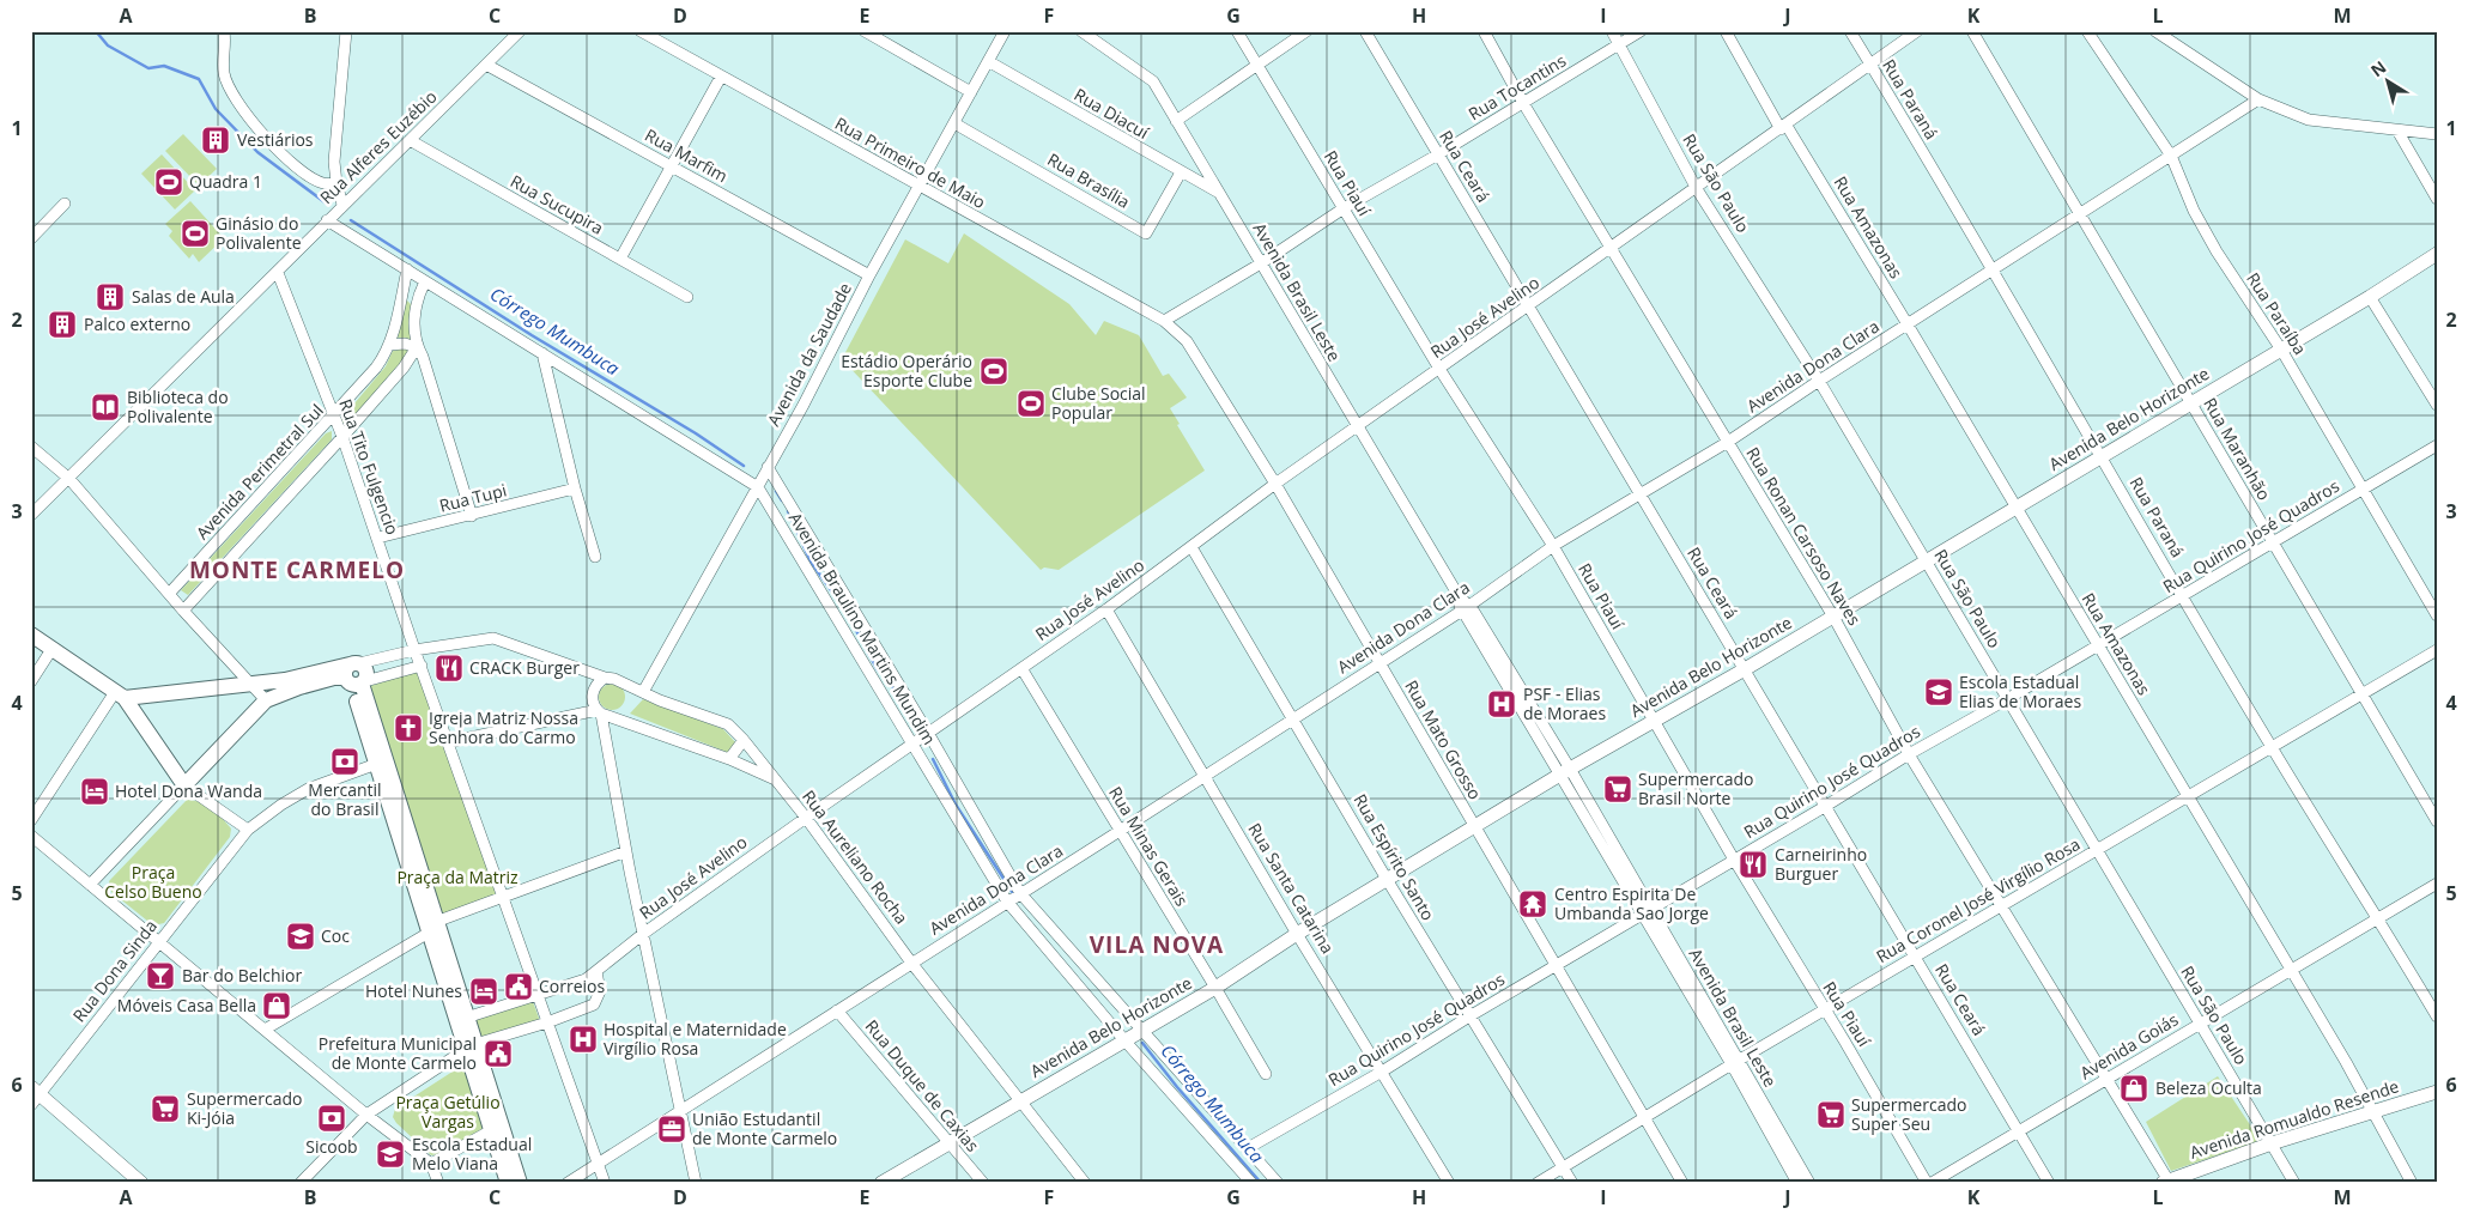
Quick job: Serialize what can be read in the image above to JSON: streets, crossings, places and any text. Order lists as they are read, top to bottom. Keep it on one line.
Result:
{"streets":{"street":["Rua Tocantins","Rua Paraná","Rua Diacuí","Rua Alferes Euzébio","Rua Marfim","Rua Primeiro de Maio","Rua Ceará","Rua Brasília","Rua Piauí","Rua São Paulo","Rua Sucupira","Rua Amazonas","Avenida Brasil Leste","Rua Paraíba","Rua José Avelino","Avenida da Saudade","Avenida Dona Clara","Avenida Belo Horizonte","Rua Maranhão","Rua Tito Fulgencio","Avenida Perimetral Sul","Rua Tupi","Rua Ronan Carsoso Naves","Rua Quirino José Quadros","Avenida Braulino Martins Mundim","Rua Mato Grosso","Rua Minas Gerais","Rua Aureliano Rocha","Rua Espírito Santo","Rua Santa Catarina","Rua Coronel José Virgílio Rosa","Rua Dona Sinda","Avenida Goiás","Rua Duque de Caxias","Avenida Romualdo Resende"]},"crossings":[["Rua Tocantins","Rua Primeiro de Maio"],["Rua Tocantins","Rua Ceará"],["Rua Tocantins","Rua Piauí"],["Rua Tocantins","Rua São Paulo"],["Rua Tocantins","Avenida Brasil Leste"],["Rua Tocantins","Rua Ronan Carsoso Naves"],["Rua Tocantins","Rua Mato Grosso"],["Rua Paraná","Rua José Avelino"],["Rua Paraná","Avenida Dona Clara"],["Rua Paraná","Avenida Belo Horizonte"],["Rua Paraná","Rua Quirino José Quadros"],["Rua Paraná","Rua Coronel José Virgílio Rosa"],["Rua Paraná","Avenida Goiás"],["Rua Diacuí","Rua Brasília"],["Rua Diacuí","Avenida Brasil Leste"],["Rua Diacuí","Avenida da Saudade"],["Rua Alferes Euzébio","Rua Marfim"],["Rua Alferes Euzébio","Rua Sucupira"],["Rua Alferes Euzébio","Rua Tito Fulgencio"],["Rua Alferes Euzébio","Avenida Braulino Martins Mundim"],["Rua Marfim","Avenida da Saudade"],["Rua Primeiro de Maio","Avenida da Saudade"],["Rua Primeiro de Maio","Rua Mato Grosso"],["Rua Ceará","Rua José Avelino"],["Rua Ceará","Avenida Dona Clara"],["Rua Ceará","Avenida Belo Horizonte"],["Rua Ceará","Rua Quirino José Quadros"],["Rua Ceará","Rua Coronel José Virgílio Rosa"],["Rua Ceará","Avenida Goiás"],["Rua Brasília","Avenida da Saudade"],["Rua Piauí","Rua José Avelino"],["Rua Piauí","Avenida Dona Clara"],["Rua Piauí","Avenida Belo Horizonte"],["Rua Piauí","Rua Quirino José Quadros"],["Rua Piauí","Rua Coronel José Virgílio Rosa"],["Rua São Paulo","Rua José Avelino"],["Rua São Paulo","Avenida Dona Clara"],["Rua São Paulo","Avenida Belo Horizonte"],["Rua São Paulo","Rua Quirino José Quadros"],["Rua São Paulo","Rua Coronel José Virgílio Rosa"],["Rua São Paulo","Avenida Goiás"],["Rua São Paulo","Avenida Romualdo Resende"],["Rua Amazonas","Rua José Avelino"],["Rua Amazonas","Avenida Dona Clara"],["Rua Amazonas","Avenida Belo Horizonte"],["Rua Amazonas","Rua Quirino José Quadros"],["Rua Amazonas","Rua Coronel José Virgílio Rosa"],["Rua Amazonas","Avenida Goiás"],["Rua Amazonas","Avenida Romualdo Resende"],["Avenida Brasil Leste","Rua José Avelino"],["Avenida Brasil Leste","Avenida Dona Clara"],["Avenida Brasil Leste","Avenida Belo Horizonte"],["Avenida Brasil Leste","Rua Quirino José Quadros"],["Avenida Brasil Leste","Rua Coronel José Virgílio Rosa"],["Rua Paraíba","Avenida Dona Clara"],["Rua Paraíba","Avenida Belo Horizonte"],["Rua Paraíba","Rua Quirino José Quadros"],["Rua José Avelino","Rua Tito Fulgencio"],["Rua José Avelino","Rua Ronan Carsoso Naves"],["Rua José Avelino","Avenida Braulino Martins Mundim"],["Rua José Avelino","Rua Mato Grosso"],["Rua José Avelino","Rua Minas Gerais"],["Rua José Avelino","Rua Aureliano Rocha"],["Rua José Avelino","Rua Espírito Santo"],["Rua José Avelino","Rua Santa Catarina"],["Avenida da Saudade","Avenida Braulino Martins Mundim"],["Avenida da Saudade","Rua Aureliano Rocha"],["Avenida Dona Clara","Rua Maranhão"],["Avenida Dona Clara","Rua Tito Fulgencio"],["Avenida Dona Clara","Rua Ronan Carsoso Naves"],["Avenida Dona Clara","Avenida Braulino Martins Mundim"],["Avenida Dona Clara","Rua Mato Grosso"],["Avenida Dona Clara","Rua Minas Gerais"],["Avenida Dona Clara","Rua Aureliano Rocha"],["Avenida Dona Clara","Rua Espírito Santo"],["Avenida Dona Clara","Rua Santa Catarina"],["Avenida Dona Clara","Rua Duque de Caxias"],["Avenida Belo Horizonte","Rua Maranhão"],["Avenida Belo Horizonte","Rua Ronan Carsoso Naves"],["Avenida Belo Horizonte","Avenida Braulino Martins Mundim"],["Avenida Belo Horizonte","Rua Mato Grosso"],["Avenida Belo Horizonte","Rua Minas Gerais"],["Avenida Belo Horizonte","Rua Aureliano Rocha"],["Avenida Belo Horizonte","Rua Espírito Santo"],["Avenida Belo Horizonte","Rua Santa Catarina"],["Avenida Belo Horizonte","Rua Duque de Caxias"],["Rua Maranhão","Rua Quirino José Quadros"],["Rua Maranhão","Rua Coronel José Virgílio Rosa"],["Rua Tito Fulgencio","Avenida Perimetral Sul"],["Rua Tito Fulgencio","Rua Tupi"],["Rua Tito Fulgencio","Rua Aureliano Rocha"],["Avenida Perimetral Sul","Avenida Braulino Martins Mundim"],["Rua Ronan Carsoso Naves","Rua Quirino José Quadros"],["Rua Ronan Carsoso Naves","Rua Coronel José Virgílio Rosa"],["Rua Ronan Carsoso Naves","Avenida Goiás"],["Rua Ronan Carsoso Naves","Avenida Romualdo Resende"],["Rua Quirino José Quadros","Avenida Braulino Martins Mundim"],["Rua Quirino José Quadros","Rua Mato Grosso"],["Rua Quirino José Quadros","Rua Espírito Santo"],["Rua Quirino José Quadros","Rua Santa Catarina"],["Rua Mato Grosso","Rua Coronel José Virgílio Rosa"],["Rua Espírito Santo","Rua Coronel José Virgílio Rosa"]],"districts":["MONTE CARMELO","VILA NOVA"],"water":["Córrego Mumbuca"],"parks":["Praça Celso Bueno","Praça da Matriz","Praça Getúlio Vargas"],"places":{"building":["Vestiários","Salas de Aula","Palco externo"],"sports":["Quadra 1","Ginásio do Polivalente","Estádio Operário Esporte Clube","Clube Social Popular"],"library":["Biblioteca do Polivalente"],"restaurant":["CRACK Burger","Carneirinho Burguer"],"school or university":["Escola Estadual Elias de Moraes","Coc","Escola Estadual Melo Viana"],"hospital":["PSF - Elias de Moraes","Hospital e Maternidade Virgílio Rosa"],"church":["Igreja Matriz Nossa Senhora do Carmo"],"bank":["Mercantil do Brasil","Sicoob"],"supermarket":["Supermercado Brasil Norte","Supermercado Ki-Jóia","Supermercado Super Seu"],"hotel":["Hotel Dona Wanda","Hotel Nunes"],"temple":["Centro Espirita De Umbanda Sao Jorge"],"bar":["Bar do Belchior"],"public building":["Correios","Prefeitura Municipal de Monte Carmelo"],"shop":["Móveis Casa Bella","Beleza Oculta"],"office":["União Estudantil de Monte Carmelo"]},"north":"top left","grid":{"columns":["A","B","C","D","E","F","G","H","I","J","K","L","M"],"rows":["1","2","3","4","5","6"]}}
